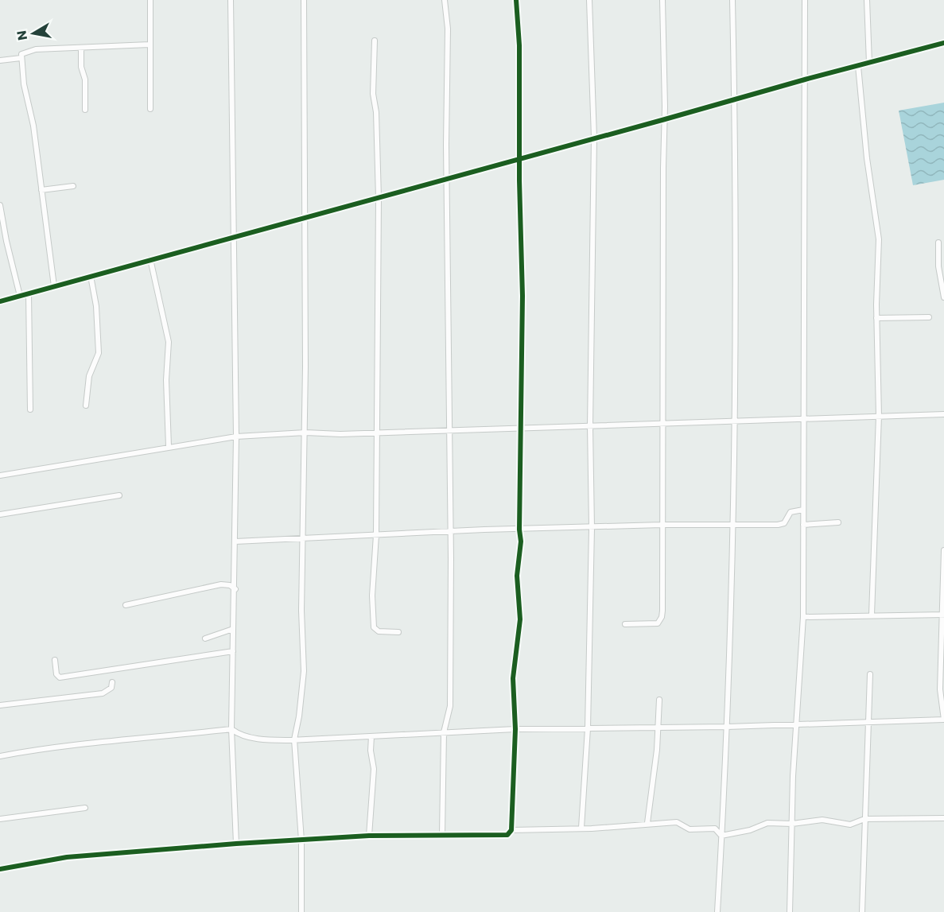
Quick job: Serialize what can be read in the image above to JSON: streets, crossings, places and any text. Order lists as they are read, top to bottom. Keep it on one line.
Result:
{"north":"left"}
